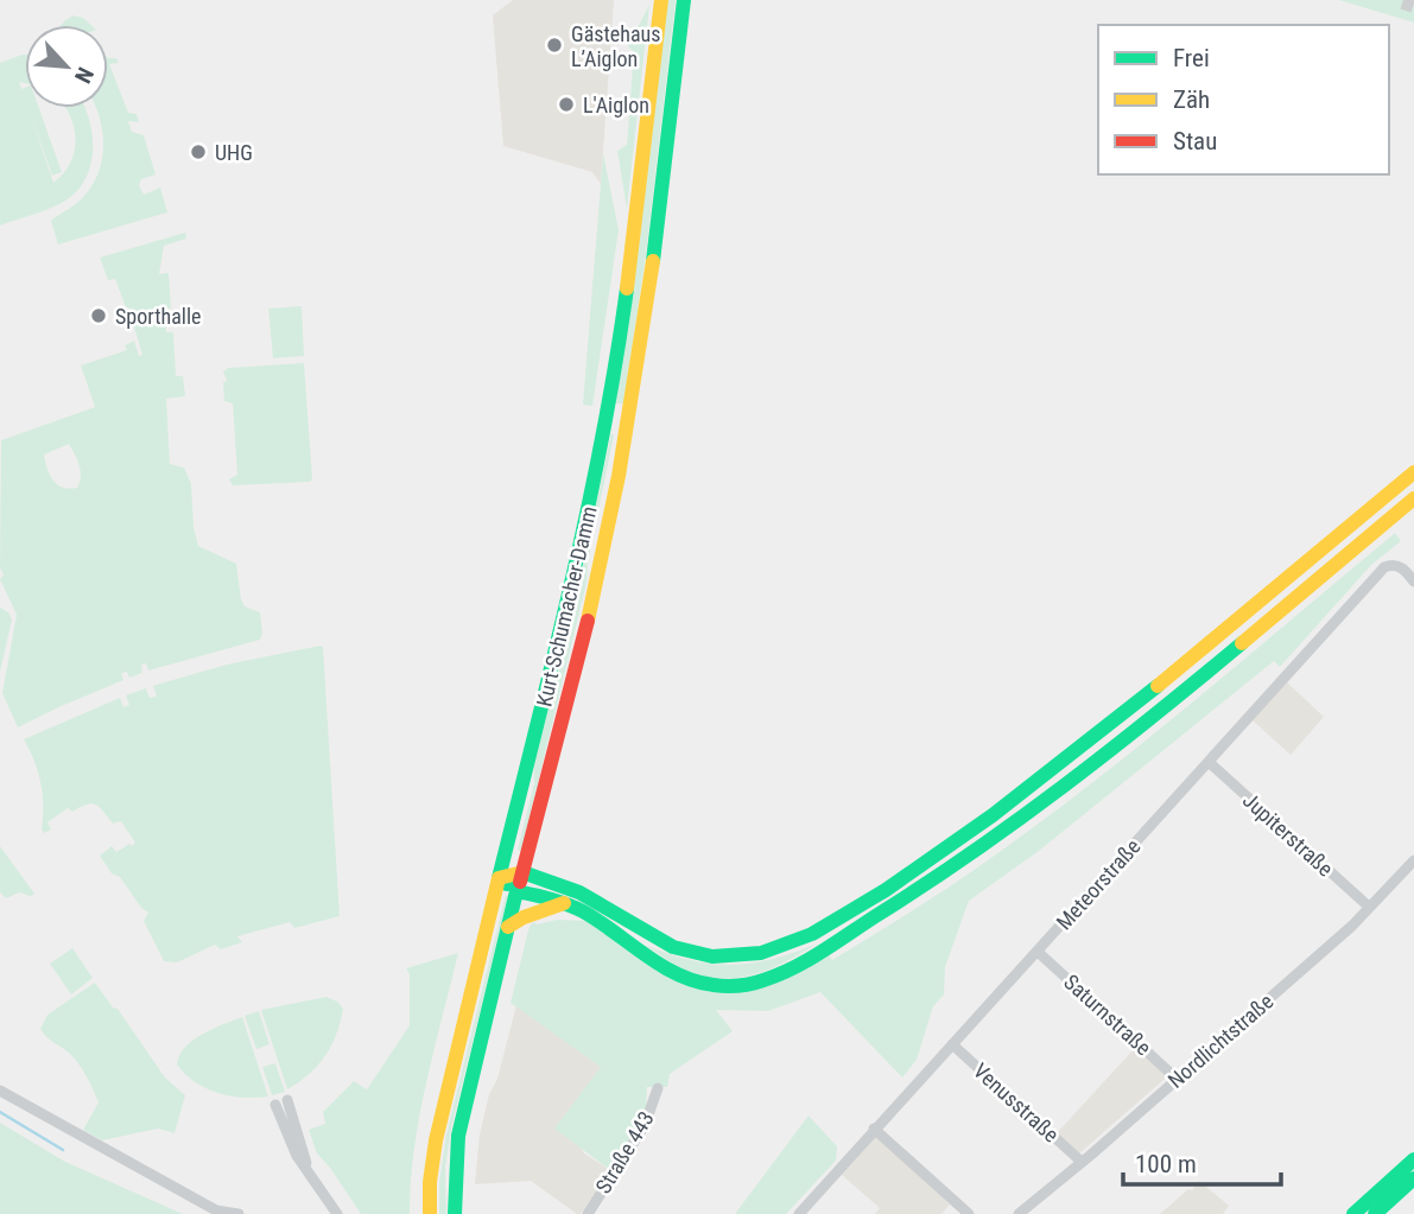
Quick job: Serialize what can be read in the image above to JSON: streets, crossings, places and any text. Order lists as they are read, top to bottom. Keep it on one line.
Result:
{"streets":{"main road":["Kurt-Schumacher-Damm"],"street":["Jupiterstraße","Meteorstraße","Saturnstraße","Nordlichtstraße","Venusstraße","Straße 443"]},"crossings":[["Jupiterstraße","Meteorstraße"],["Jupiterstraße","Nordlichtstraße"],["Meteorstraße","Saturnstraße"],["Meteorstraße","Venusstraße"],["Saturnstraße","Nordlichtstraße"],["Nordlichtstraße","Venusstraße"]],"places":["Gästehaus L’Aiglon","L'Aiglon","UHG","Sporthalle"],"legend":["Frei","Zäh","Stau"],"scale_bar":"100 m","north":"bottom right"}
